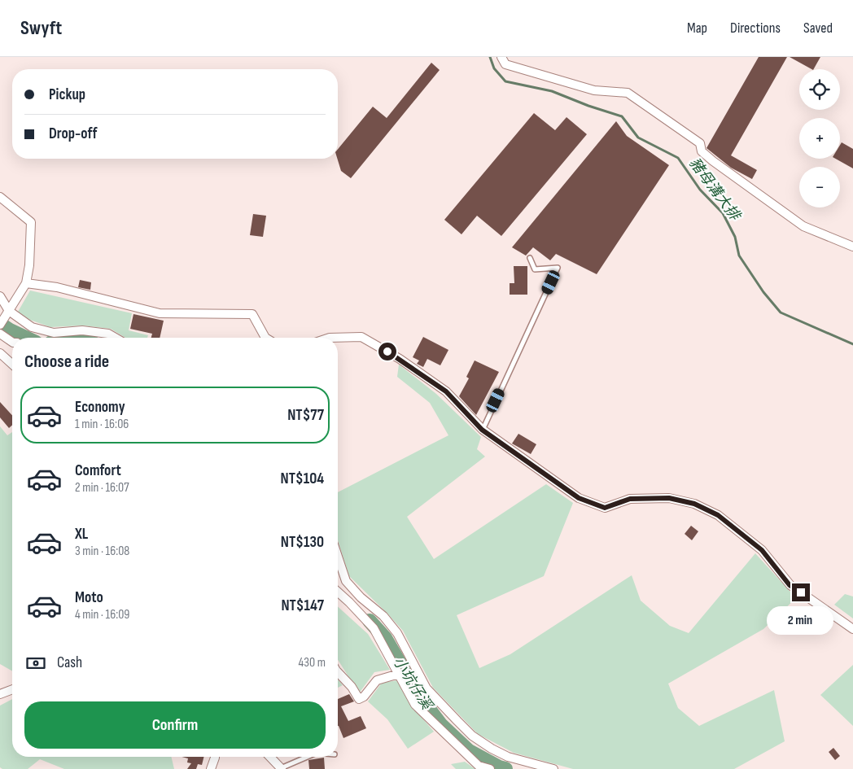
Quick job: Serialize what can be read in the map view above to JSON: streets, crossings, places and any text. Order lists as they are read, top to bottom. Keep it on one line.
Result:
{"water":["豬母溝大排","小坑仔溪"],"page":{"header":"Swyft","nav":["Map","Directions","Saved"],"map_buttons":["+","−"],"banner":["Pickup","Drop-off"],"heading":"Choose a ride","list":[{"name":"Economy","note":"1 min · 16:06","value":"NT$77"},{"name":"Comfort","note":"2 min · 16:07","value":"NT$104"},{"name":"XL","note":"3 min · 16:08","value":"NT$130"},{"name":"Moto","note":"4 min · 16:09","value":"NT$147"}],"bubble":"2 min","pay":["Cash","430 m"],"buttons":"Confirm"}}
